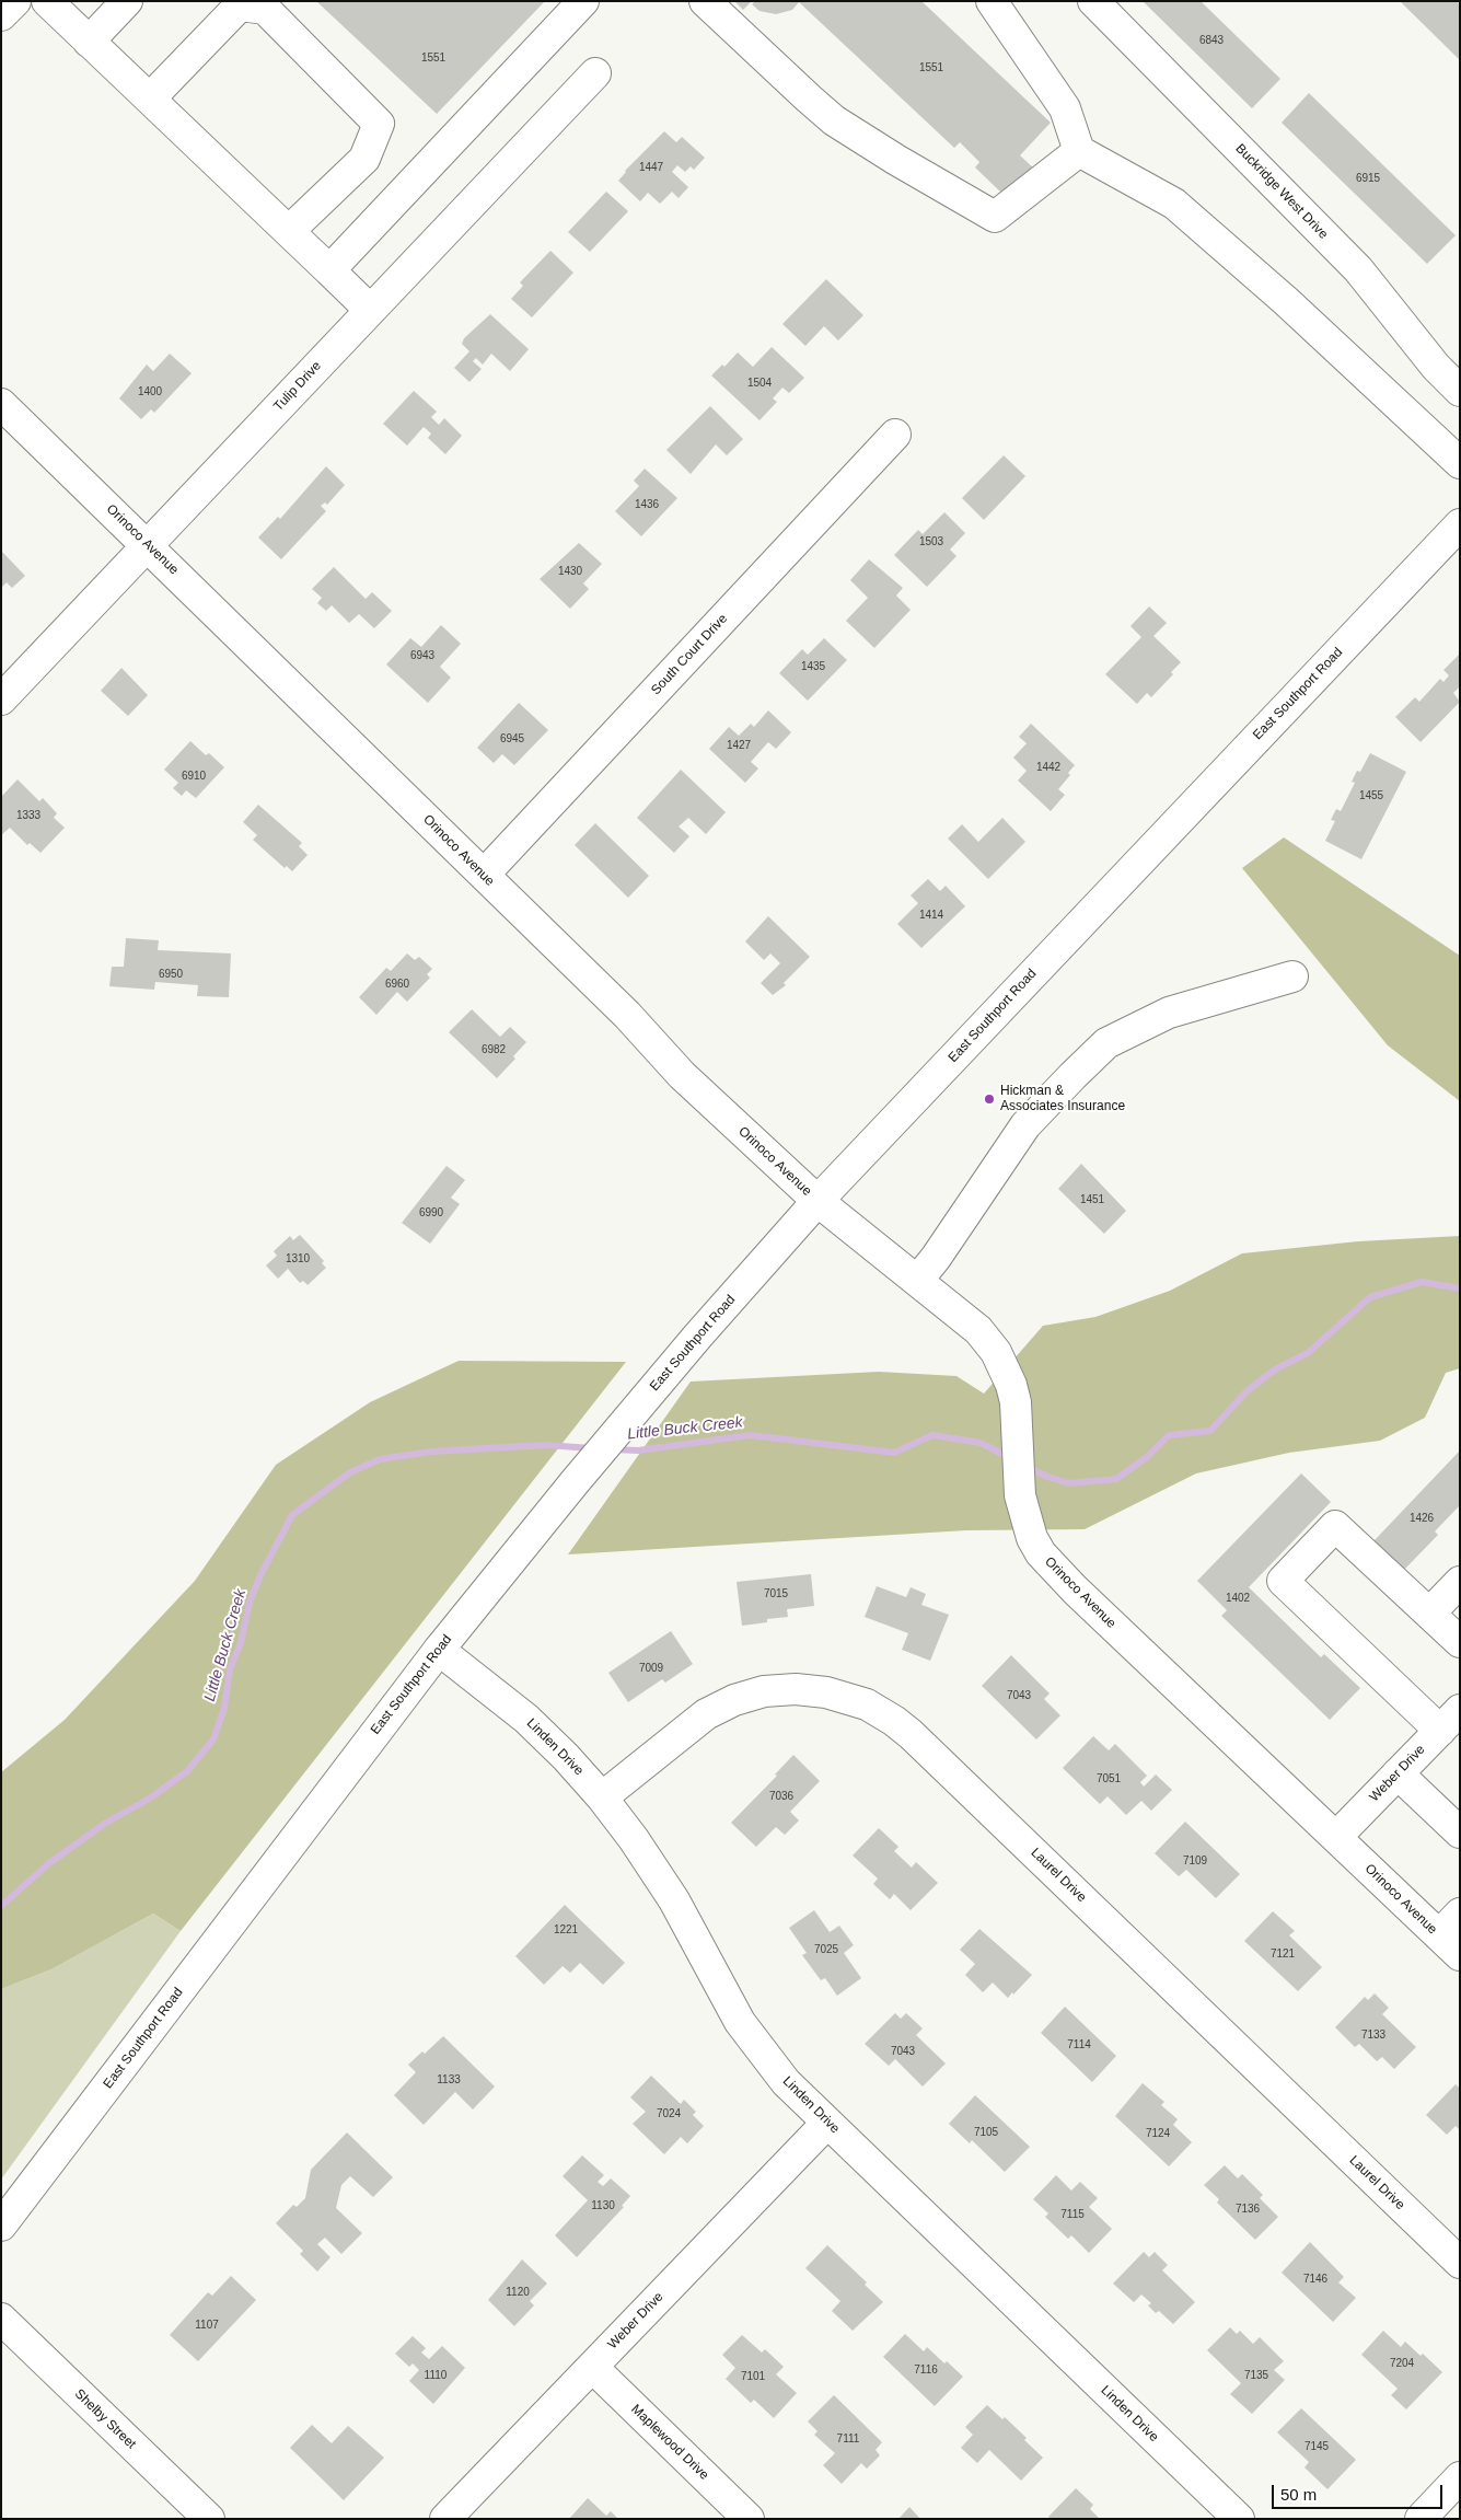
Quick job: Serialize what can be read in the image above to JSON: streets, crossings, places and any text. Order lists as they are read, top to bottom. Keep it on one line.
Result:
{"streets":{"street":["Buckridge West Drive","Tulip Drive","Orinoco Avenue","South Court Drive","East Southport Road","Linden Drive","Weber Drive","Laurel Drive","Shelby Street","Maplewood Drive"]},"crossings":[["Tulip Drive","Orinoco Avenue"],["Orinoco Avenue","South Court Drive"],["Orinoco Avenue","East Southport Road"],["Orinoco Avenue","Weber Drive"],["East Southport Road","Linden Drive"],["Linden Drive","Weber Drive"],["Linden Drive","Laurel Drive"],["Weber Drive","Maplewood Drive"]],"water":["Little Buck Creek"],"places":["Hickman & Associates Insurance"],"house_numbers":["6843","1551","1551","1447","6915","1504","1400","1436","1503","1430","6943","1435","6945","1427","1442","6910","1455","1333","1414","6950","6960","6982","1451","6990","1310","1426","7015","1402","7009","7043","7051","7036","7109","1221","7025","7121","7133","7114","7043","1133","7024","7105","7124","1130","7136","7115","7146","1120","1107","7204","7116","1110","7135","7101","7111","7145"],"scale_bar":"50 m"}
